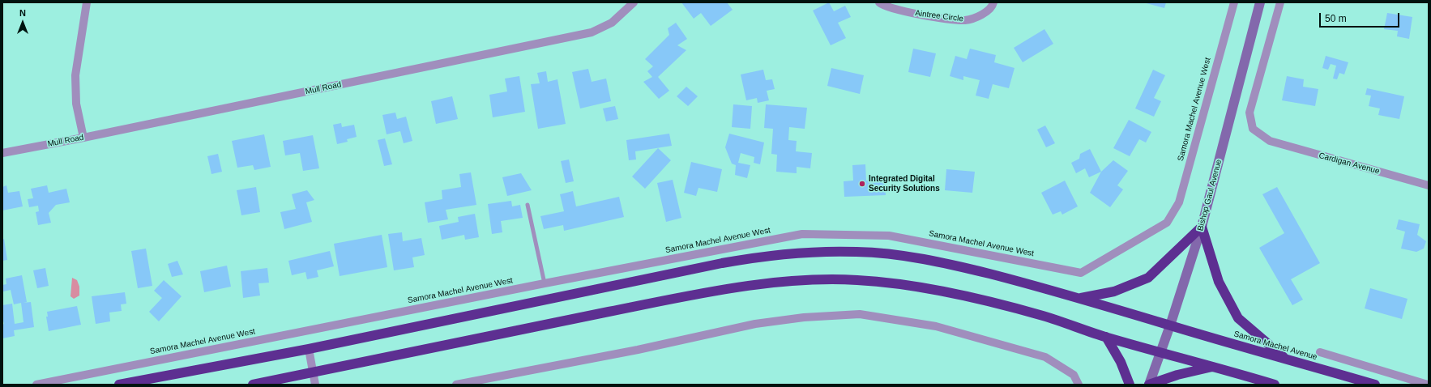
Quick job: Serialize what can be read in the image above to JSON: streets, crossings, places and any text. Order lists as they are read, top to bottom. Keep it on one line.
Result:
{"streets":{"highway":["Samora Machel Avenue"],"main road":["Bishop Gaul Avenue"],"street":["Aintree Circle","Mull Road","Samora Machel Avenue West","Cardigan Avenue"]},"crossings":[["Bishop Gaul Avenue","Samora Machel Avenue"]],"places":["Integrated Digital Security Solutions"],"scale_bar":"50 m","north":"top"}
